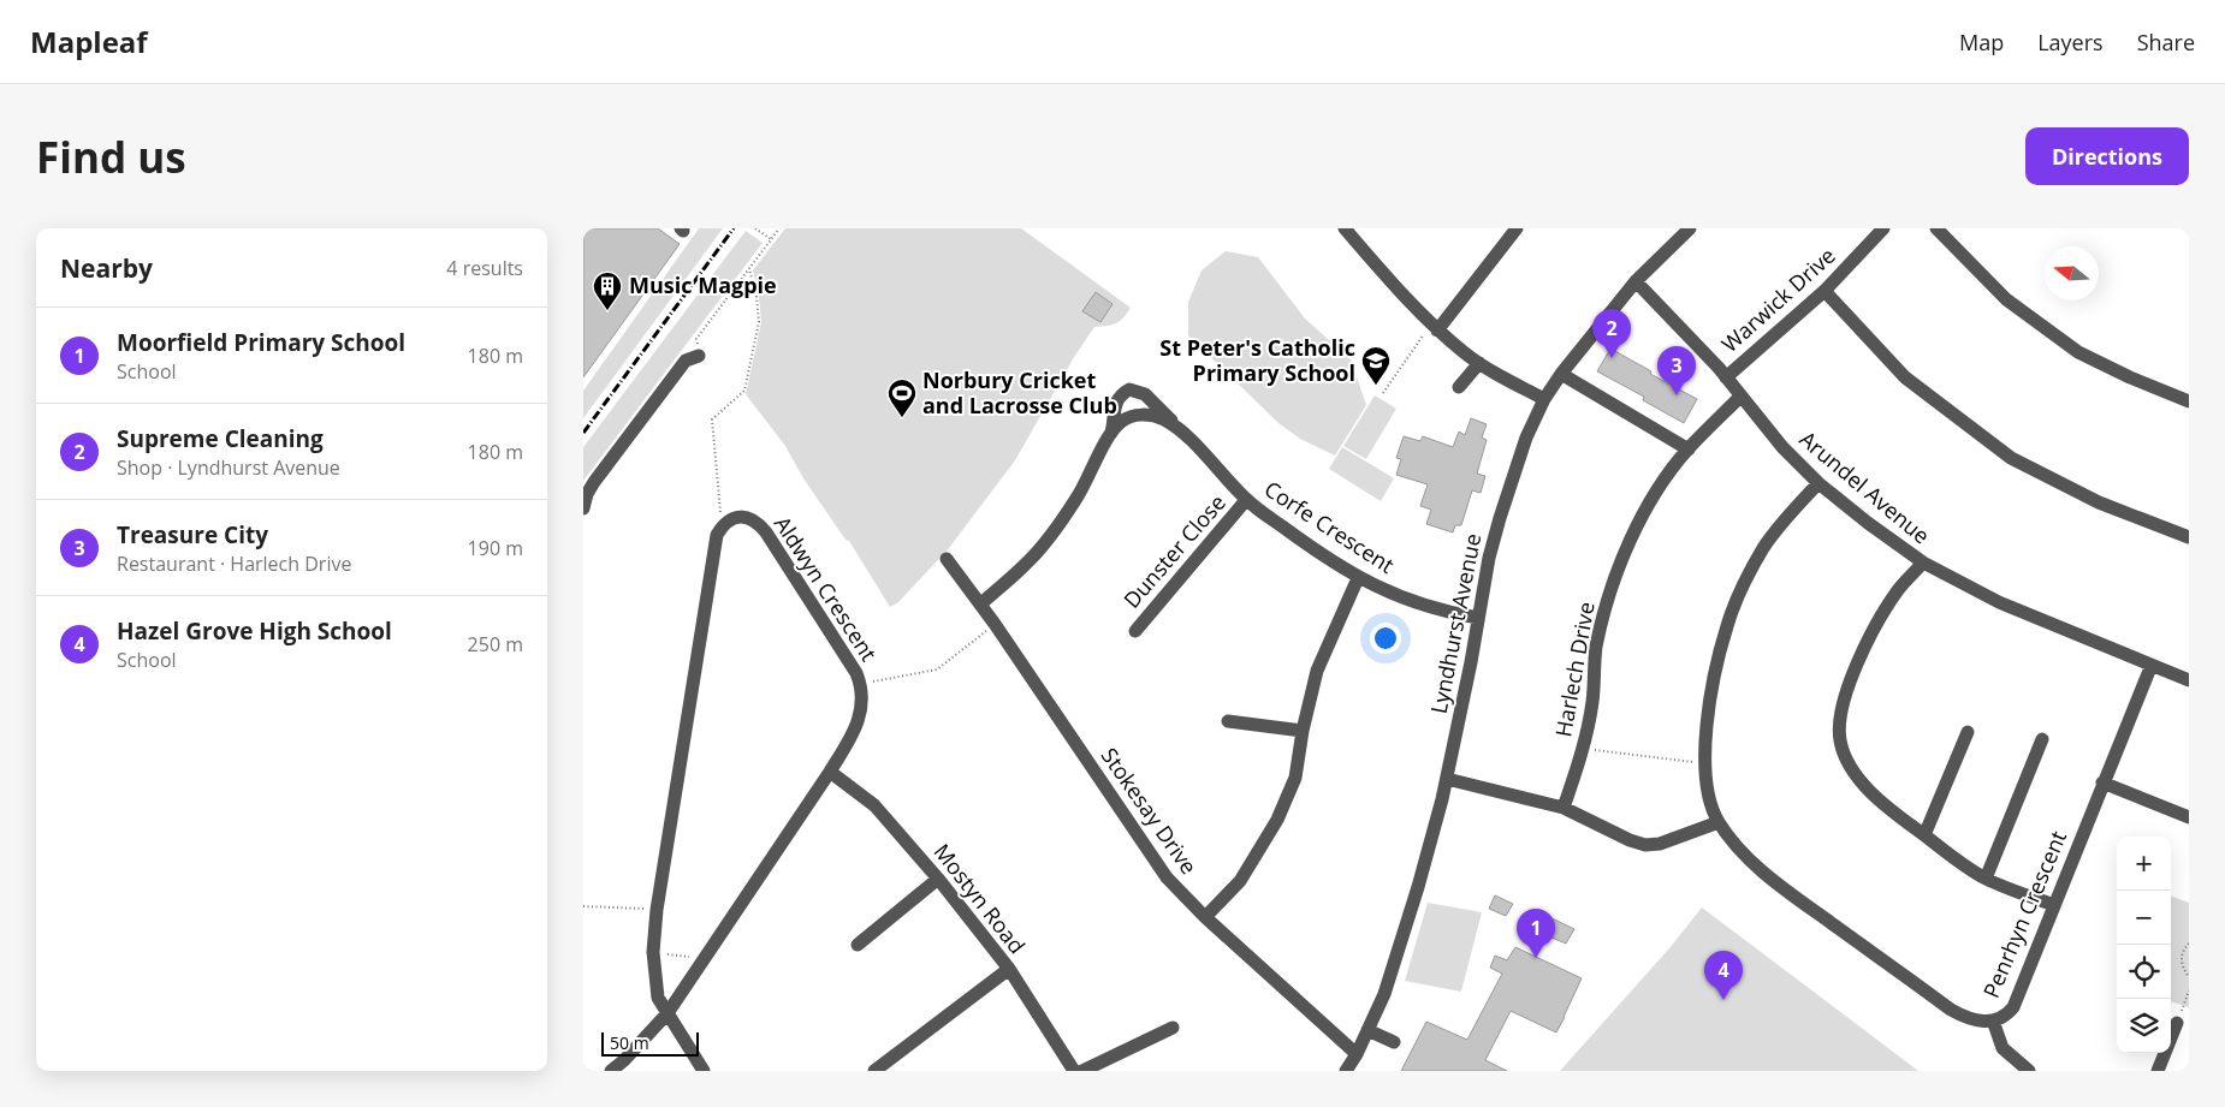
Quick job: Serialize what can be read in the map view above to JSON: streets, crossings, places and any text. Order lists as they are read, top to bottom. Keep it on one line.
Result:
{"streets":{"street":["Warwick Drive","Arundel Avenue","Corfe Crescent","Dunster Close","Aldwyn Crescent","Lyndhurst Avenue","Harlech Drive","Stokesay Drive","Mostyn Road","Penrhyn Crescent"]},"crossings":[["Warwick Drive","Arundel Avenue"],["Arundel Avenue","Lyndhurst Avenue"],["Arundel Avenue","Harlech Drive"],["Arundel Avenue","Penrhyn Crescent"],["Corfe Crescent","Dunster Close"],["Corfe Crescent","Lyndhurst Avenue"],["Corfe Crescent","Stokesay Drive"],["Aldwyn Crescent","Mostyn Road"],["Lyndhurst Avenue","Stokesay Drive"]],"places":{"building":["Music Magpie"],"school or university":["St Peter's Catholic Primary School"],"sports":["Norbury Cricket and Lacrosse Club"]},"scale_bar":"50 m","north":"left","page":{"header":"Mapleaf","nav":["Map","Layers","Share"],"buttons":"Directions","title":"Find us","heading":["Nearby","4 results"],"list":[{"mark":"1","name":"Moorfield Primary School","note":"School","value":"180 m"},{"mark":"2","name":"Supreme Cleaning","note":"Shop · Lyndhurst Avenue","value":"180 m"},{"mark":"3","name":"Treasure City","note":"Restaurant · Harlech Drive","value":"190 m"},{"mark":"4","name":"Hazel Grove High School","note":"School","value":"250 m"}],"pins":["2","3","1","4"],"map_buttons":["+","−"],"scale":"50 m"}}
